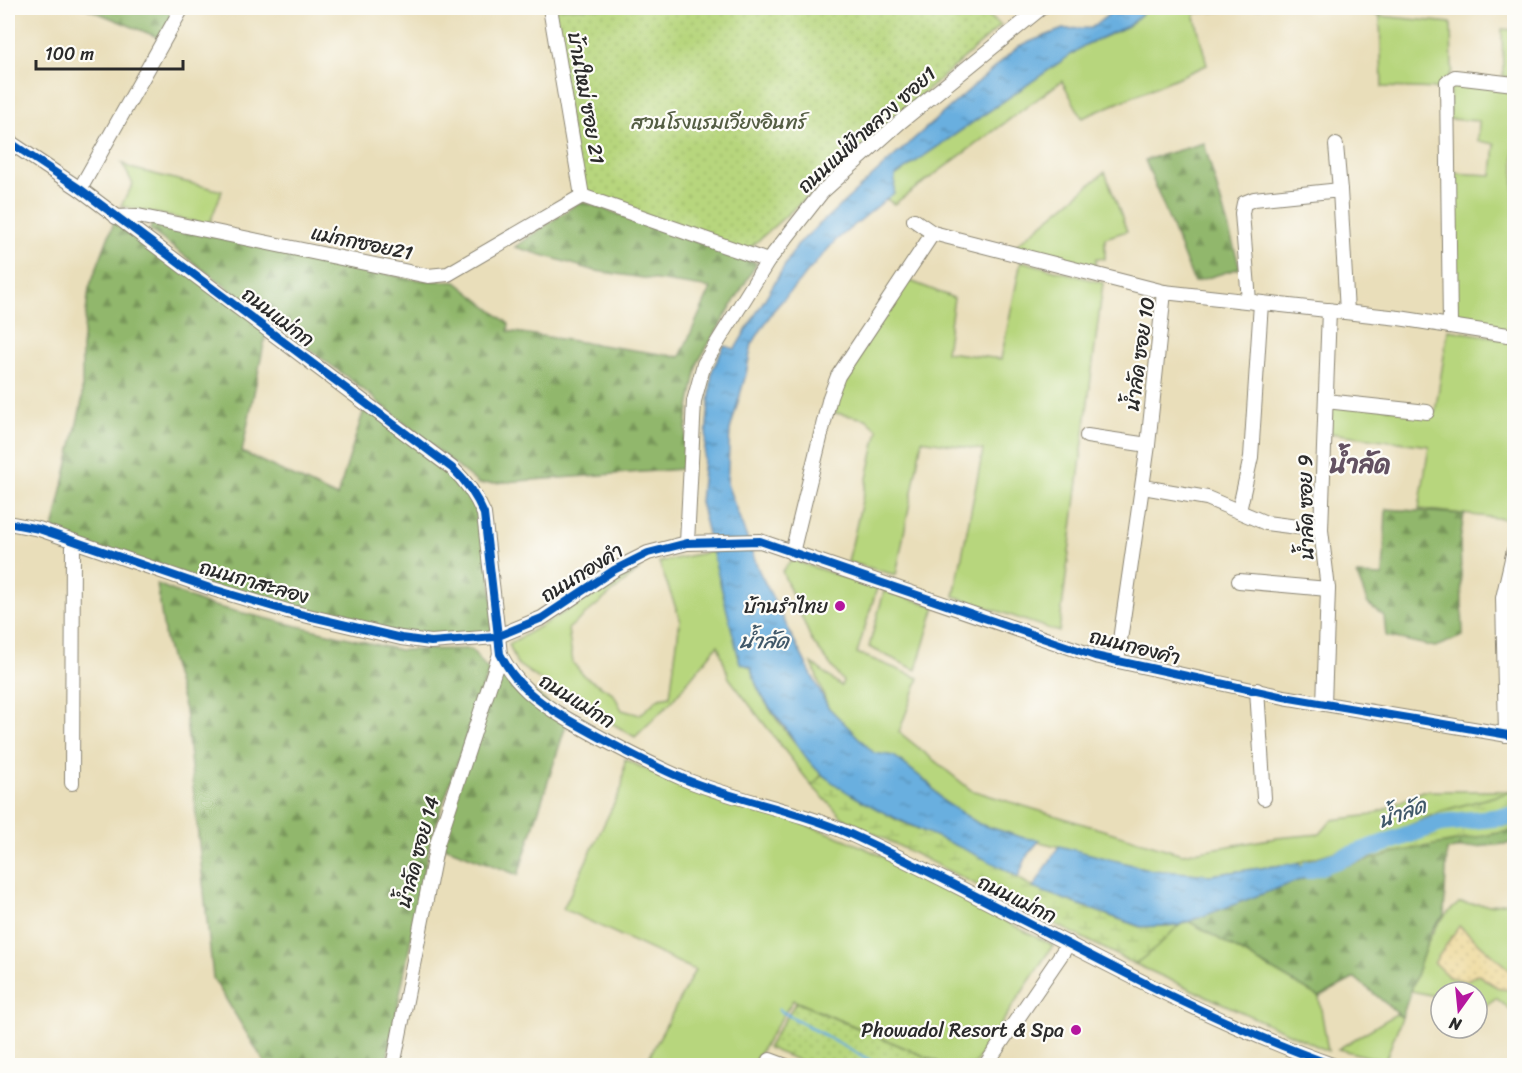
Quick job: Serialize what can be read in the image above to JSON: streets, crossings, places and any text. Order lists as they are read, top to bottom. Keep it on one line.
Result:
{"streets":{"street":["บ้านใหม่ ซอย 21","ถนนแม่ฟ้าหลวง ซอย1","แม่กกซอย21","ถนนแม่กก","น้ำลัด ซอย 10","น้ำลัด ซอย 9","ถนนกองคำ","ถนนกาสะลอง","น้ำลัด ซอย 14"]},"crossings":[["บ้านใหม่ ซอย 21","แม่กกซอย21"],["ถนนแม่ฟ้าหลวง ซอย1","ถนนกองคำ"],["แม่กกซอย21","ถนนแม่กก"],["ถนนแม่กก","ถนนกองคำ"],["ถนนแม่กก","ถนนกาสะลอง"],["ถนนแม่กก","น้ำลัด ซอย 14"],["น้ำลัด ซอย 10","น้ำลัด ซอย 9"],["น้ำลัด ซอย 10","ถนนกองคำ"],["น้ำลัด ซอย 9","ถนนกองคำ"],["ถนนกองคำ","ถนนกาสะลอง"]],"districts":["น้ำลัด"],"water":["น้ำลัด"],"parks":["สวนโรงแรมเวียงอินทร์"],"places":["บ้านรำไทย","Phowadol Resort & Spa"],"scale_bar":"100 m","north":"bottom"}
